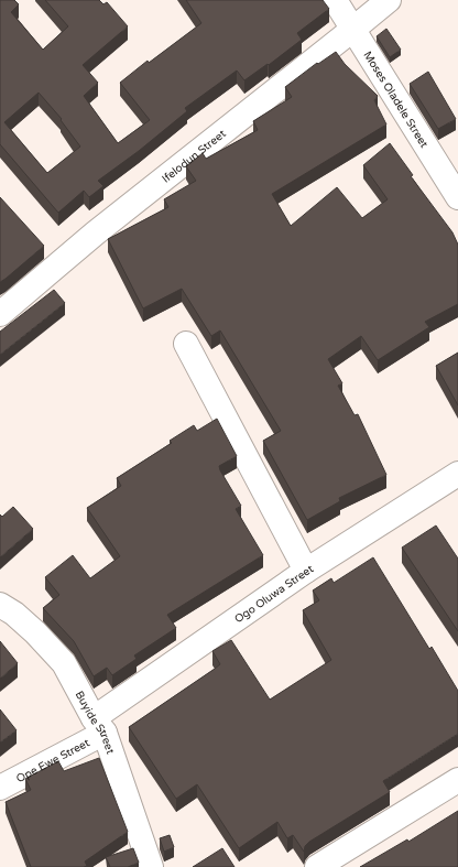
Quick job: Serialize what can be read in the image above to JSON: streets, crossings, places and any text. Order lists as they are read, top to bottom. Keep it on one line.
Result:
{"streets":{"street":["Moses Oladele Street","Ifelodun Street","Ogo Oluwa Street","Buyide Street","Ope Ewe Street"]},"crossings":[["Moses Oladele Street","Ifelodun Street"],["Ogo Oluwa Street","Buyide Street"],["Ogo Oluwa Street","Ope Ewe Street"],["Buyide Street","Ope Ewe Street"]]}
